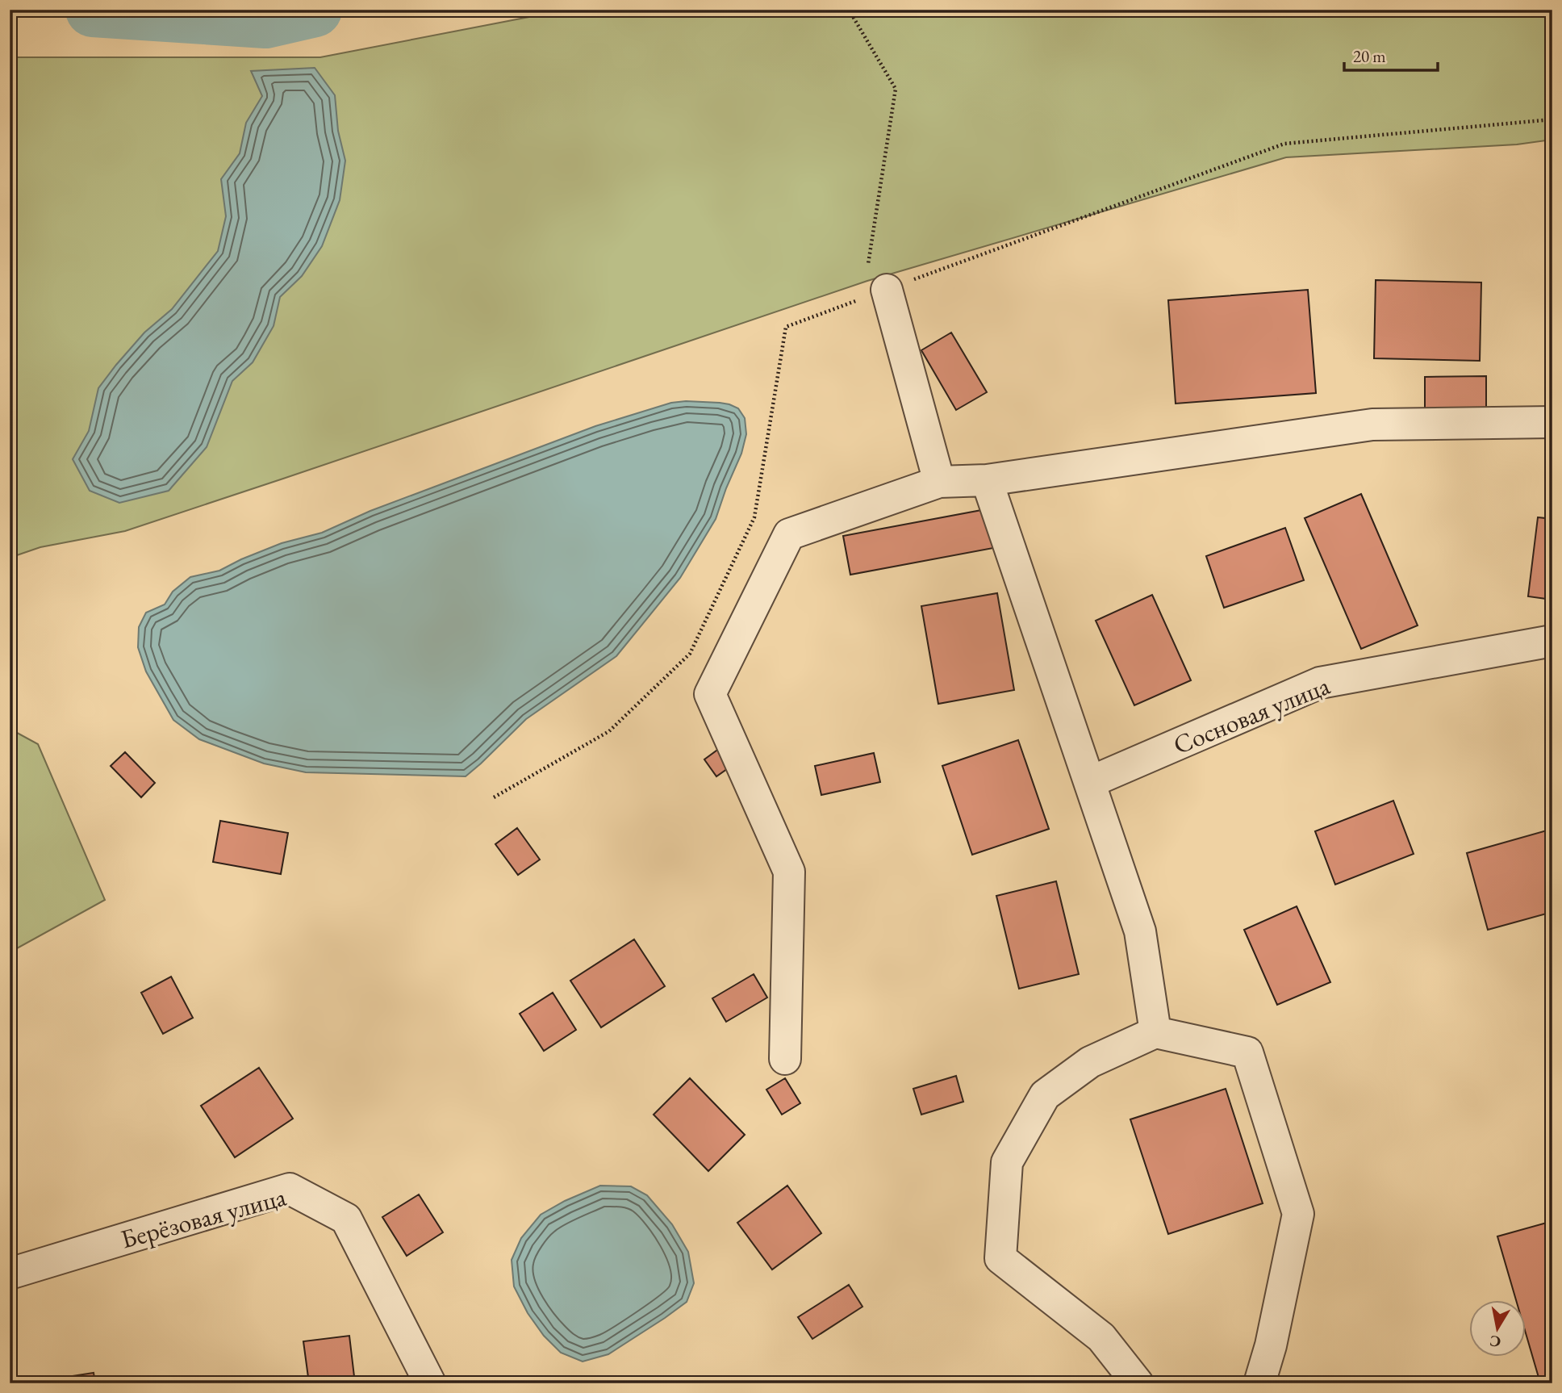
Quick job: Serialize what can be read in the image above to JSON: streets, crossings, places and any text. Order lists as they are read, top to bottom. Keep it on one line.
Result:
{"streets":{"street":["Сосновая улица","Берёзовая улица"]},"scale_bar":"20 m","north":"bottom"}
